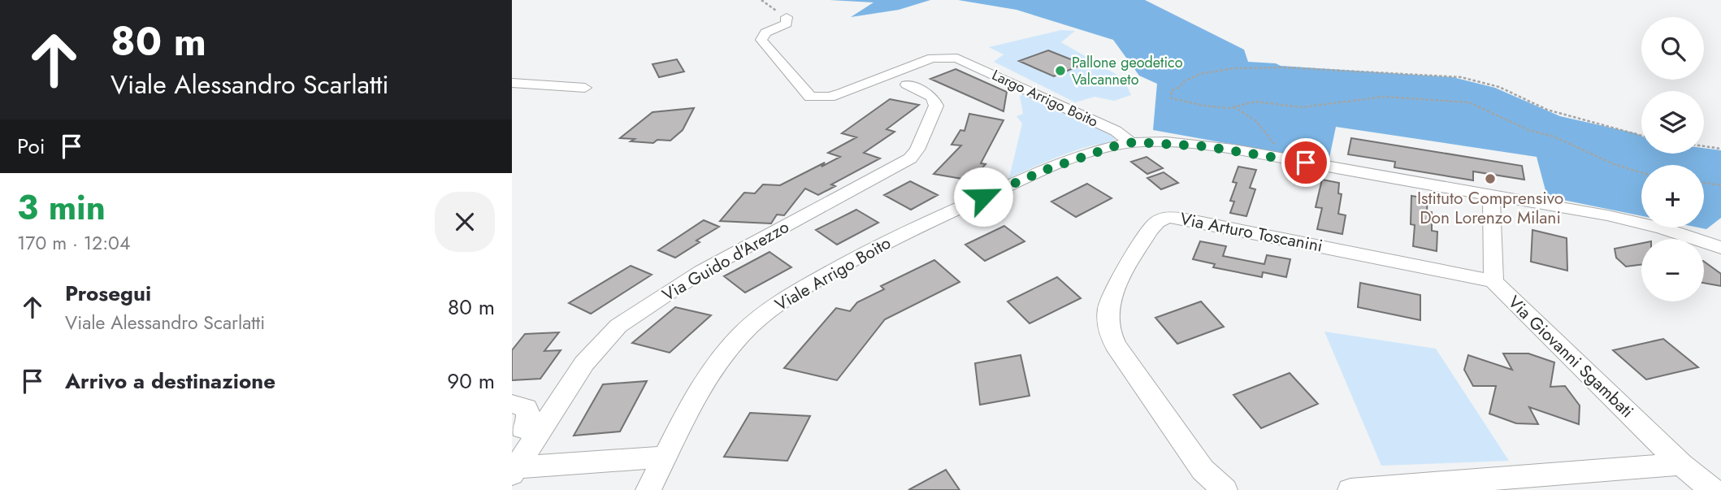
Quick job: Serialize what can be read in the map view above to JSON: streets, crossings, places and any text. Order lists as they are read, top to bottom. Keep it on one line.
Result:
{"streets":{"street":["Largo Arrigo Boito","Via Arturo Toscanini","Via Guido d'Arezzo","Viale Arrigo Boito","Via Giovanni Sgambati"]},"crossings":[["Largo Arrigo Boito","Viale Arrigo Boito"],["Via Arturo Toscanini","Via Giovanni Sgambati"]],"places":["Pallone geodetico Valcanneto","Istituto Comprensivo Don Lorenzo Milani"],"page":{"turn":["80 m","Viale Alessandro Scarlatti"],"map_buttons":["+","−"],"then":"Poi","heading":["3 min","170 m · 12:04"],"list":[{"name":"Prosegui","note":"Viale Alessandro Scarlatti","value":"80 m"},{"name":"Arrivo a destinazione","value":"90 m"}]}}
